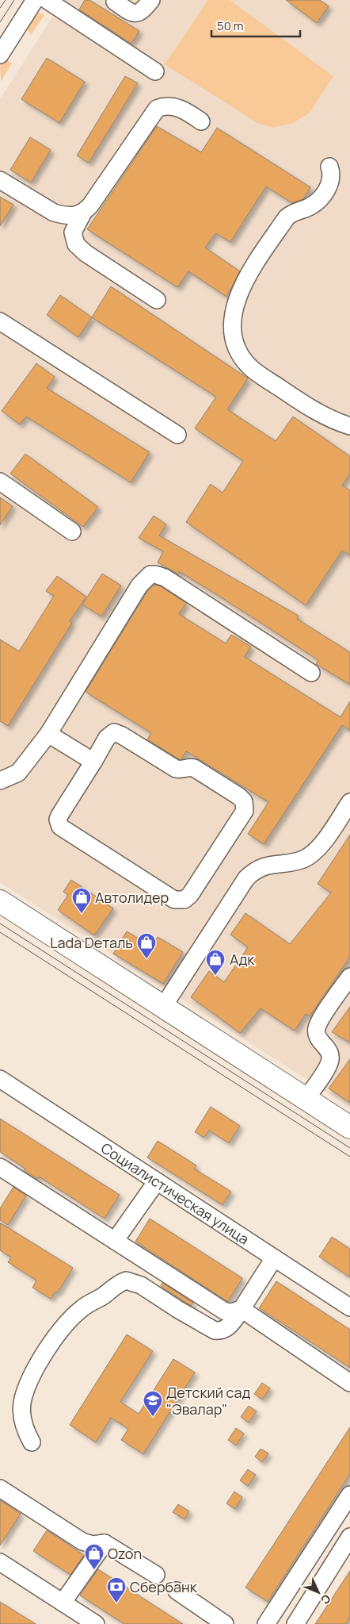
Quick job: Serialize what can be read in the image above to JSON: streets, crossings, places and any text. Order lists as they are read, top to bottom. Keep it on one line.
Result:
{"streets":{"street":["Социалистическая улица"]},"places":{"shop":["Автолидер","Lada Dеталь","Адк","Ozon"],"school or university":["Детский сад \"Эвалар\""],"bank":["Сбербанк"]},"scale_bar":"50 m","north":"bottom right"}
